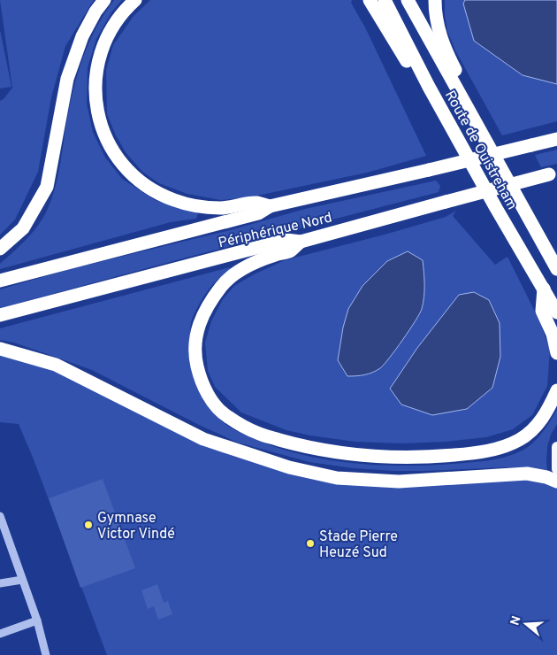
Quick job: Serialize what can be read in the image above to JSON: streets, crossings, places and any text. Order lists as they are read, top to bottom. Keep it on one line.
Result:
{"streets":{"highway":["Route de Ouistreham","Périphérique Nord"]},"places":["Gymnase Victor Vindé","Stade Pierre Heuzé Sud"],"north":"left"}
